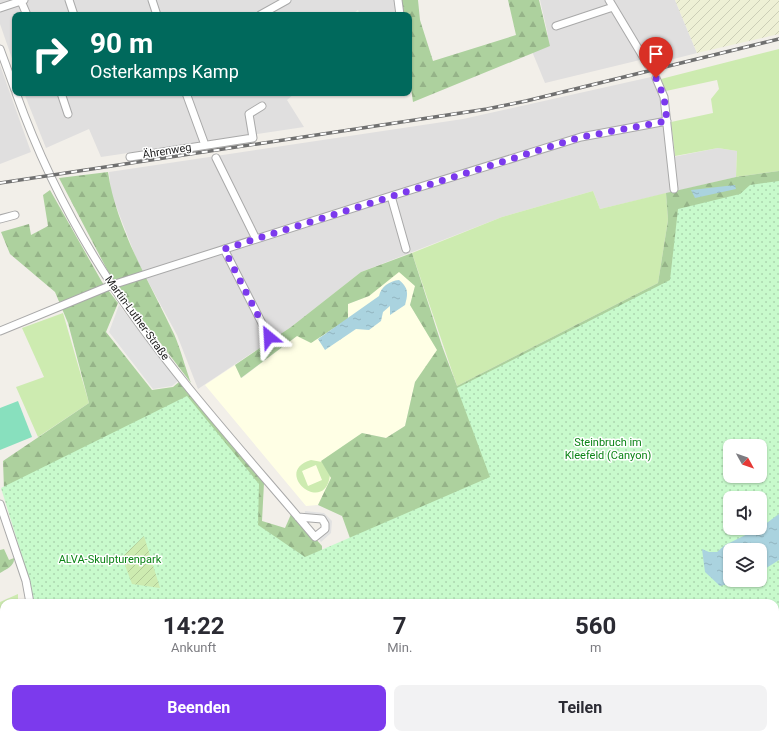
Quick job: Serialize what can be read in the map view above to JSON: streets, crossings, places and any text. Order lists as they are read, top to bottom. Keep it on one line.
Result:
{"streets":{"street":["Ährenweg","Martin-Luther-Straße"]},"parks":["Steinbruch im Kleefeld (Canyon)","ALVA-Skulpturenpark"],"north":"bottom right","page":{"turn":["90 m","Osterkamps Kamp"],"eta":["14:22","Ankunft","7","Min.","560","m"],"buttons":["Beenden","Teilen"]}}
